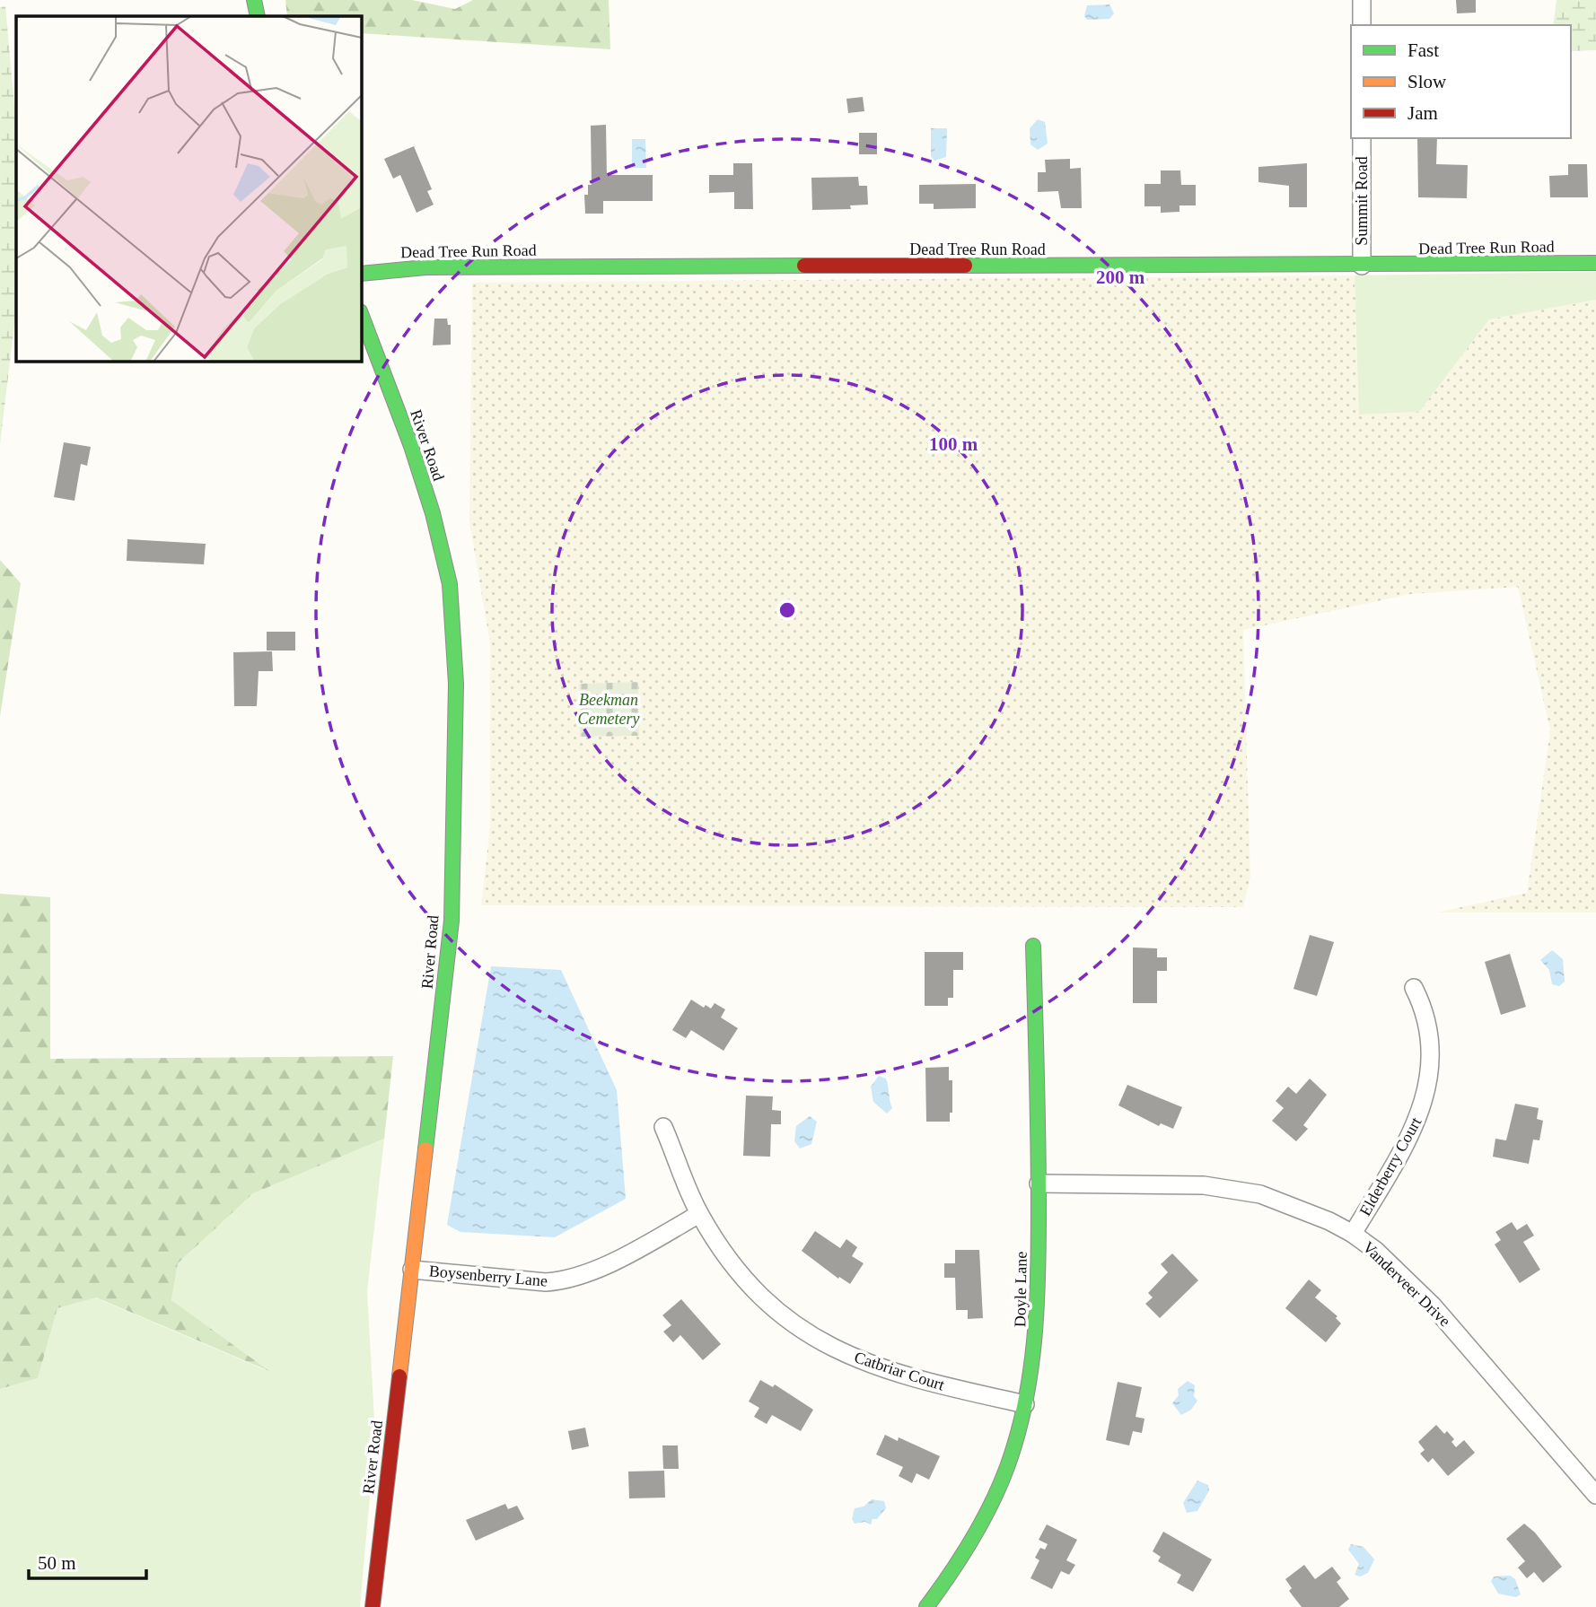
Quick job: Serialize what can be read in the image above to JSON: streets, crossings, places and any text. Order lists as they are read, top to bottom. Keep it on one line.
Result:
{"streets":{"street":["Summit Road","Dead Tree Run Road","River Road","Elderberry Court","Boysenberry Lane","Vanderveer Drive","Doyle Lane","Catbriar Court"]},"crossings":[["Summit Road","Dead Tree Run Road"],["River Road","Boysenberry Lane"],["Elderberry Court","Vanderveer Drive"],["Boysenberry Lane","Catbriar Court"],["Vanderveer Drive","Doyle Lane"],["Doyle Lane","Catbriar Court"]],"parks":["Beekman Cemetery"],"legend":["Fast","Slow","Jam"],"scale_bar":"50 m","rings":["200 m","100 m"]}
